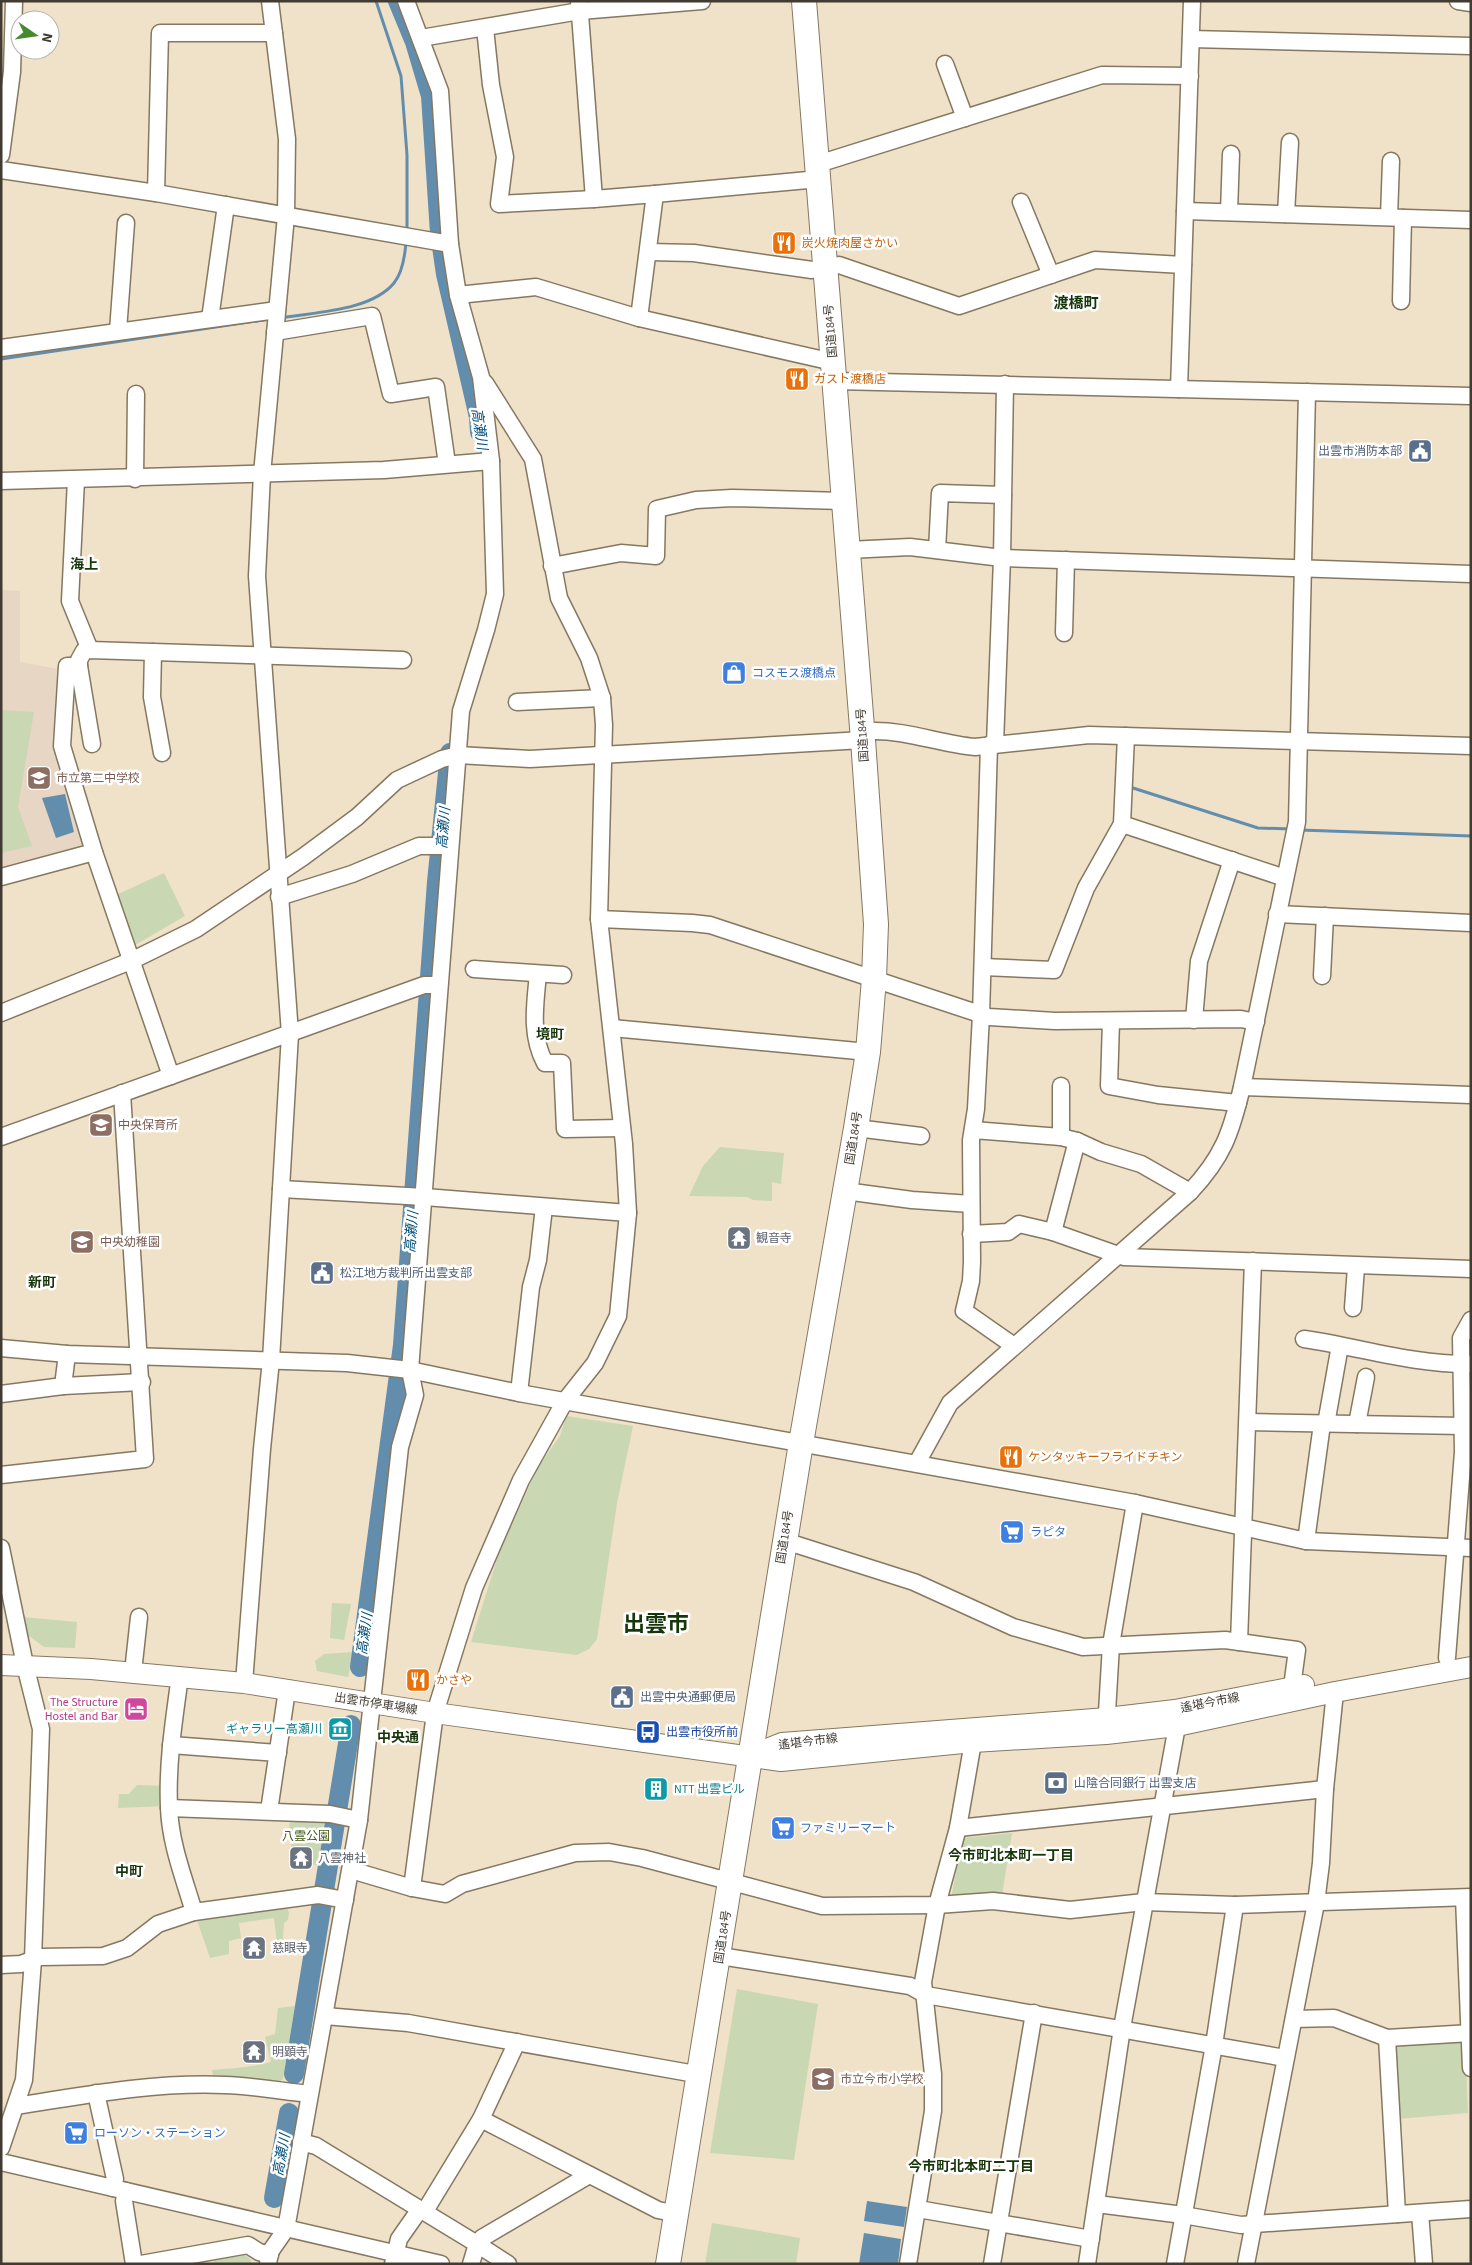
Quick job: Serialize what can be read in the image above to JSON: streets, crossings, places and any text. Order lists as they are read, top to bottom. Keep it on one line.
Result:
{"streets":{"highway":["国道184号"],"main road":["遙堪今市線","出雲市停車場線"]},"crossings":[["国道184号","遙堪今市線"],["国道184号","出雲市停車場線"],["遙堪今市線","出雲市停車場線"]],"districts":["渡橋町","海上","境町","新町","出雲市","中央通","今市町北本町一丁目","中町","今市町北本町二丁目"],"water":["高瀬川"],"parks":["八雲公園"],"places":{"restaurant":["炭火焼肉屋さかい","ガスト渡橋店","ケンタッキーフライドチキン","かさや"],"public building":["出雲市消防本部","松江地方裁判所出雲支部","出雲中央通郵便局"],"shop":["コスモス渡橋点"],"school or university":["市立第二中学校","中央保育所","中央幼稚園","市立今市小学校"],"temple":["観音寺","八雲神社","慈眼寺","明顕寺"],"supermarket":["ラピタ","ファミリーマート","ローソン・ステーション"],"hotel":["The Structure Hostel and Bar"],"museum":["ギャラリー高瀬川"],"bus stop":["出雲市役所前"],"bank":["山陰合同銀行 出雲支店"],"building":["NTT 出雲ビル"]},"north":"right"}
